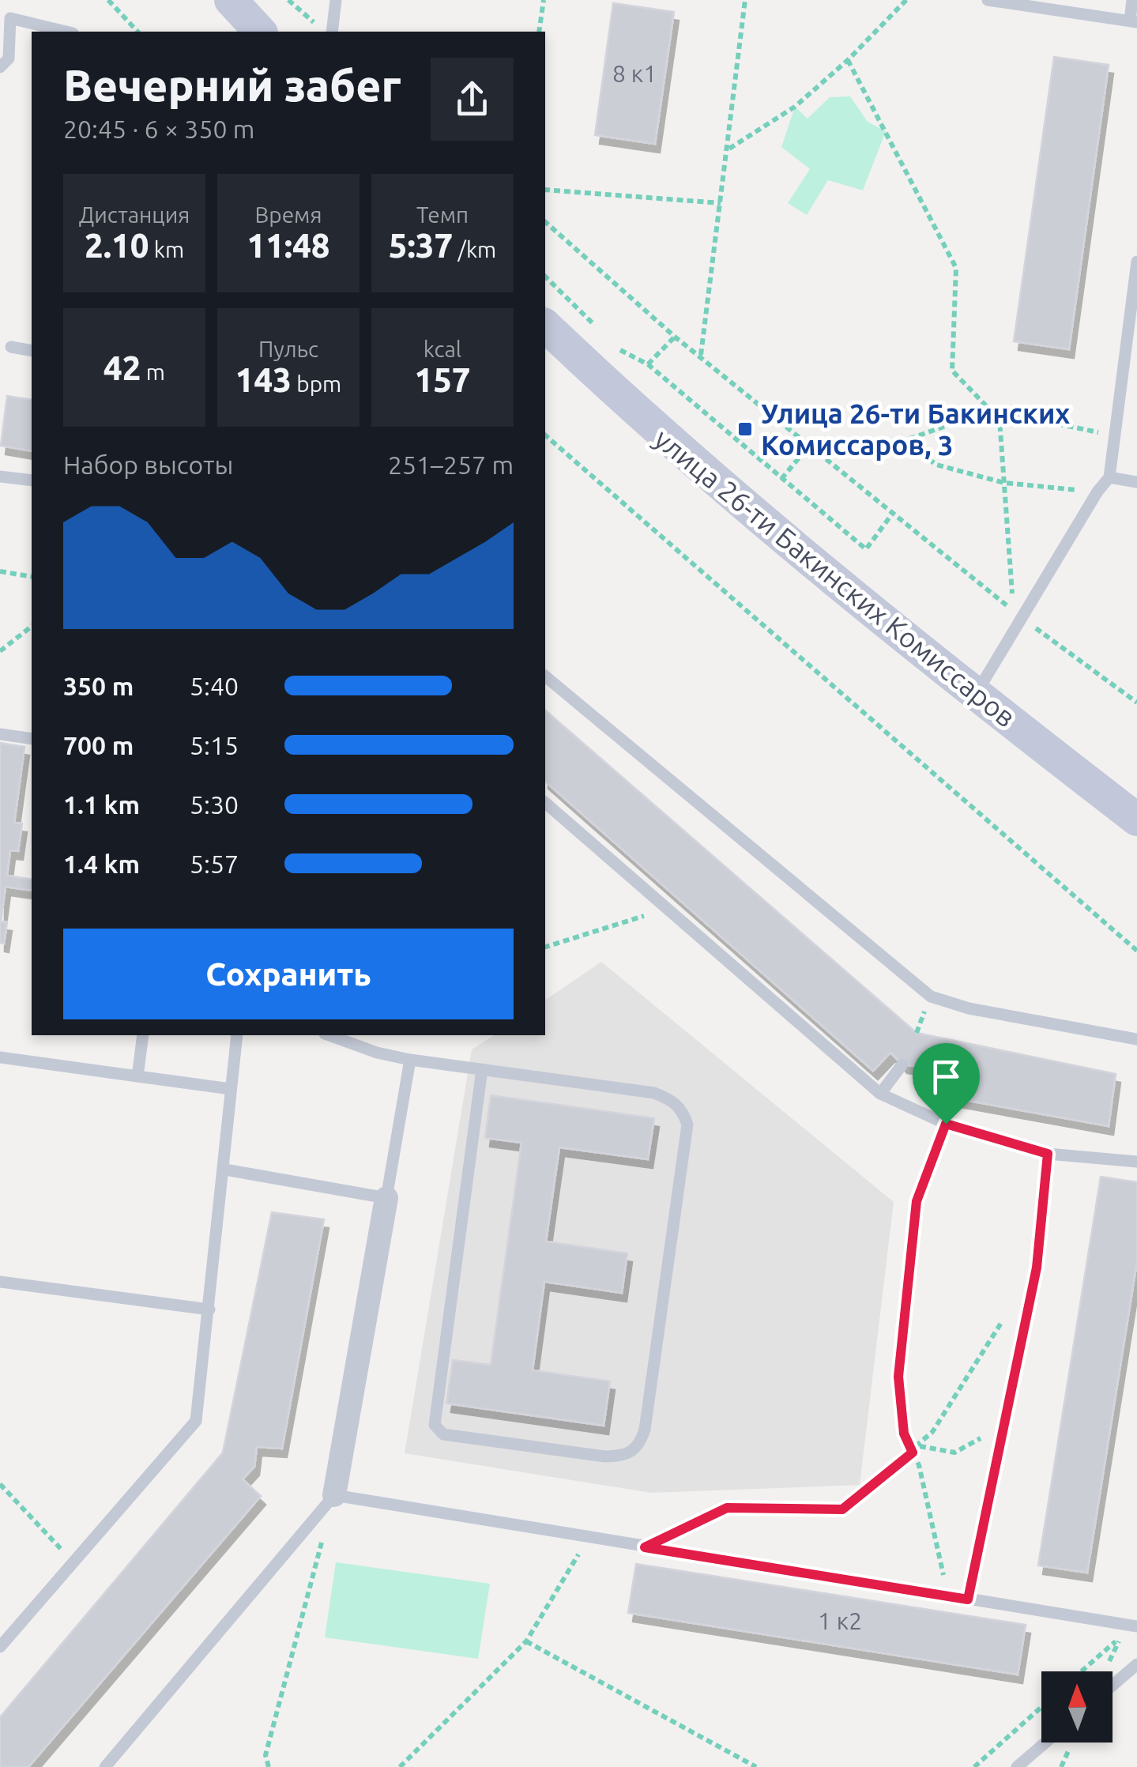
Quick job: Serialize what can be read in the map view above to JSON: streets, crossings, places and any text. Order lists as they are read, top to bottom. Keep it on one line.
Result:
{"streets":{"main road":["улица 26-ти Бакинских Комиссаров"]},"places":{"transit":["Улица 26-ти Бакинских Комиссаров, 3"]},"house_numbers":["8 к1","1 к2"],"north":"top","page":{"heading":["Вечерний забег","20:45 · 6 × 350 m"],"stats":[["Дистанция","2.10 km"],["Время","11:48"],["Темп","5:37 /km"],["42 m"],["Пульс","143 bpm"],["kcal","157"]],"chart":["Набор высоты","251–257 m"],"list":[{"name":"350 m","note":"5:40"},{"name":"700 m","note":"5:15"},{"name":"1.1 km","note":"5:30"},{"name":"1.4 km","note":"5:57"}],"buttons":"Сохранить"}}
